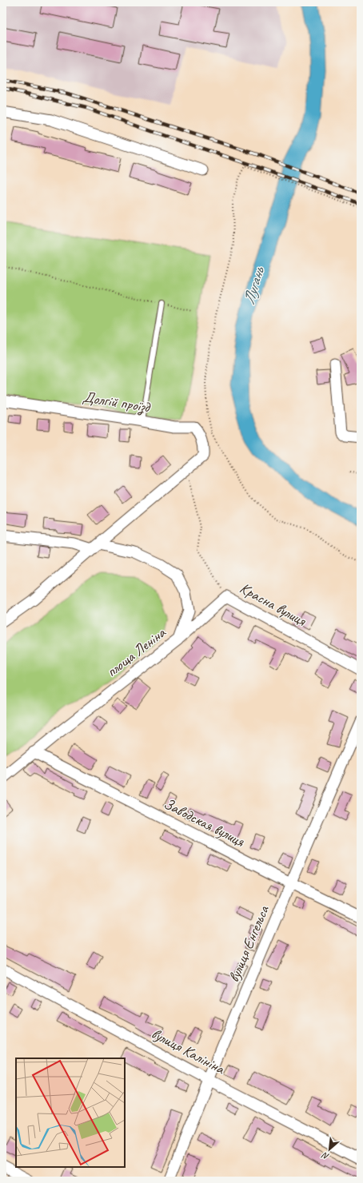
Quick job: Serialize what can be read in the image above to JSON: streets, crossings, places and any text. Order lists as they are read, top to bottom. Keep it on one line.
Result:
{"streets":{"street":["Долгій проїзд","Красна вулиця","площа Леніна","Заводская вулиця","вулиця Енгельса","вулиця Калініна"]},"crossings":[["Красна вулиця","площа Леніна"],["площа Леніна","Заводская вулиця"],["Заводская вулиця","вулиця Енгельса"],["вулиця Енгельса","вулиця Калініна"]],"water":["Лугань"],"north":"bottom left"}
